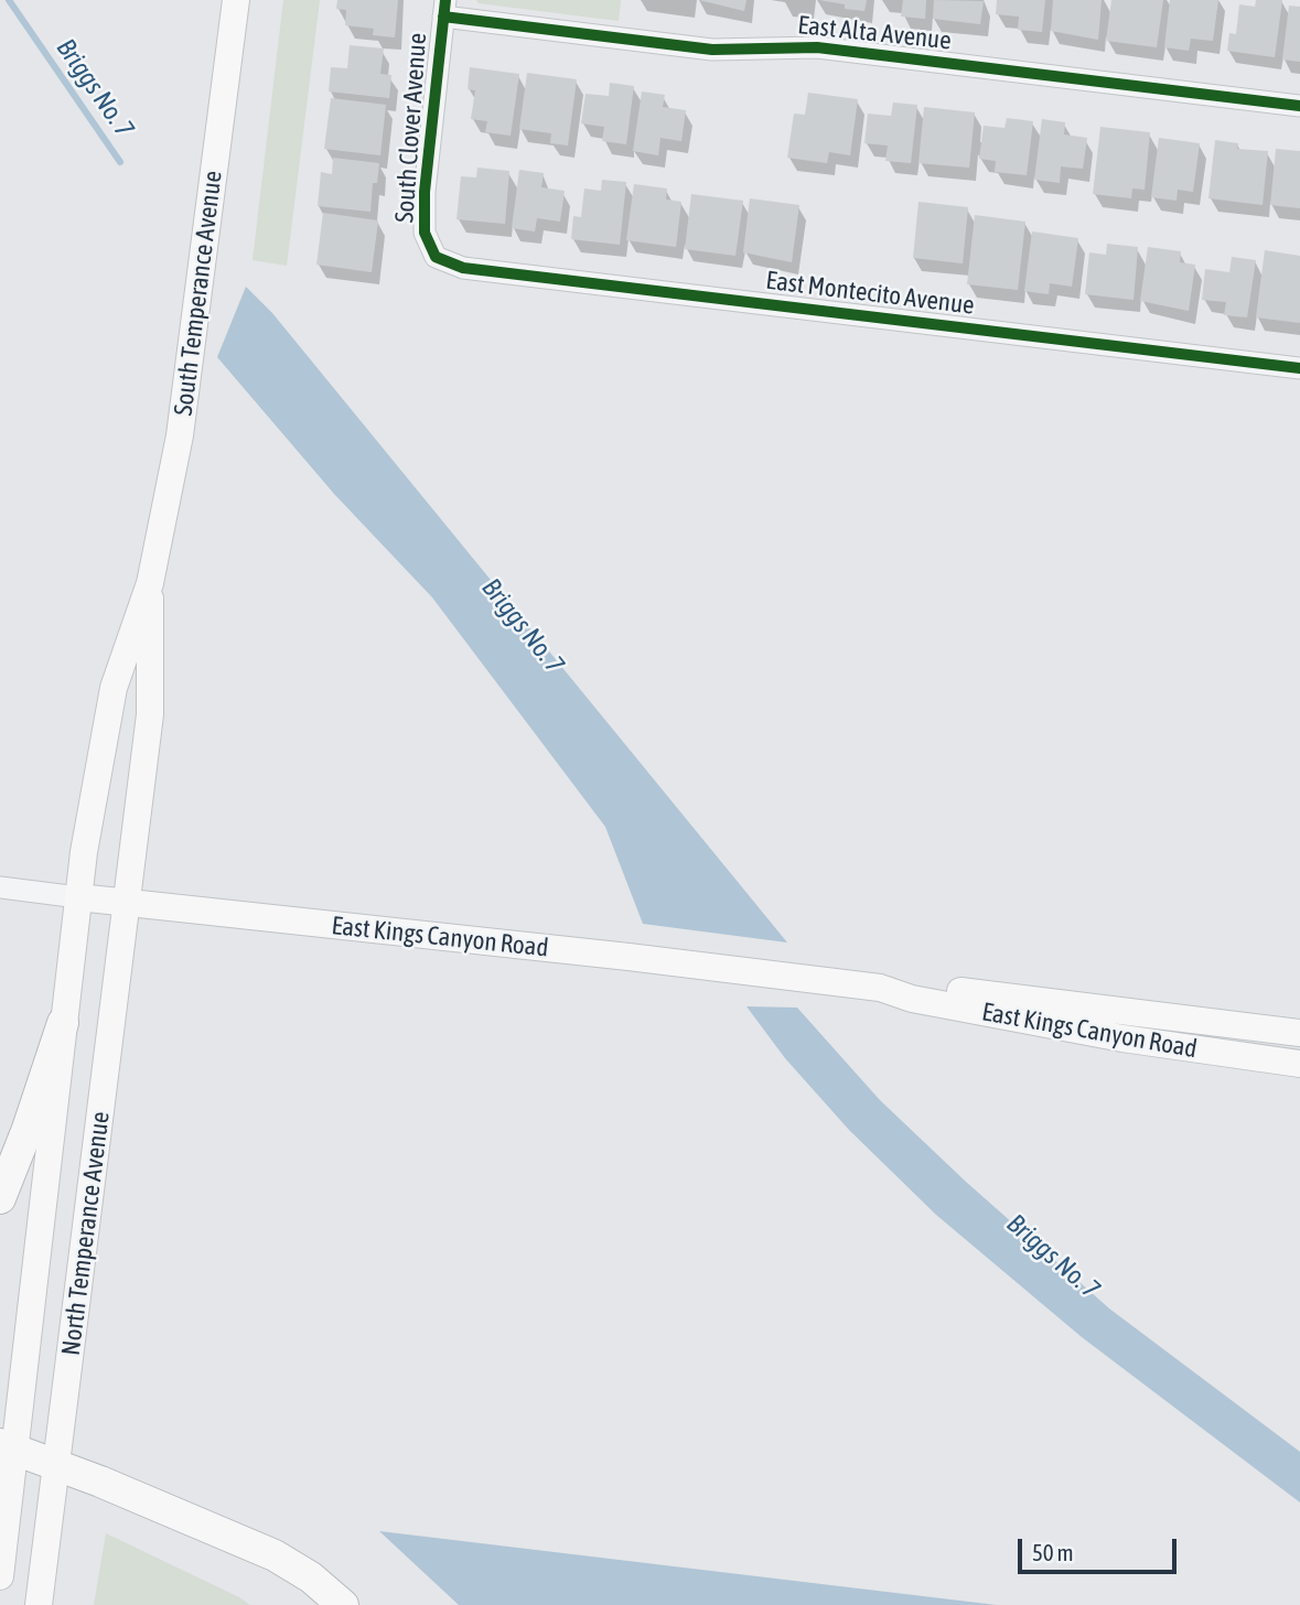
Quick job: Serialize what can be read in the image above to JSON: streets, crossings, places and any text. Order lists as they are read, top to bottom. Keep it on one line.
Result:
{"streets":{"main road":["South Temperance Avenue","East Kings Canyon Road","North Temperance Avenue"],"street":["East Alta Avenue","South Clover Avenue","East Montecito Avenue"]},"crossings":[["East Alta Avenue","South Clover Avenue"],["South Clover Avenue","East Montecito Avenue"],["South Temperance Avenue","North Temperance Avenue"],["East Kings Canyon Road","North Temperance Avenue"]],"water":["Briggs No. 7"],"scale_bar":"50 m"}
